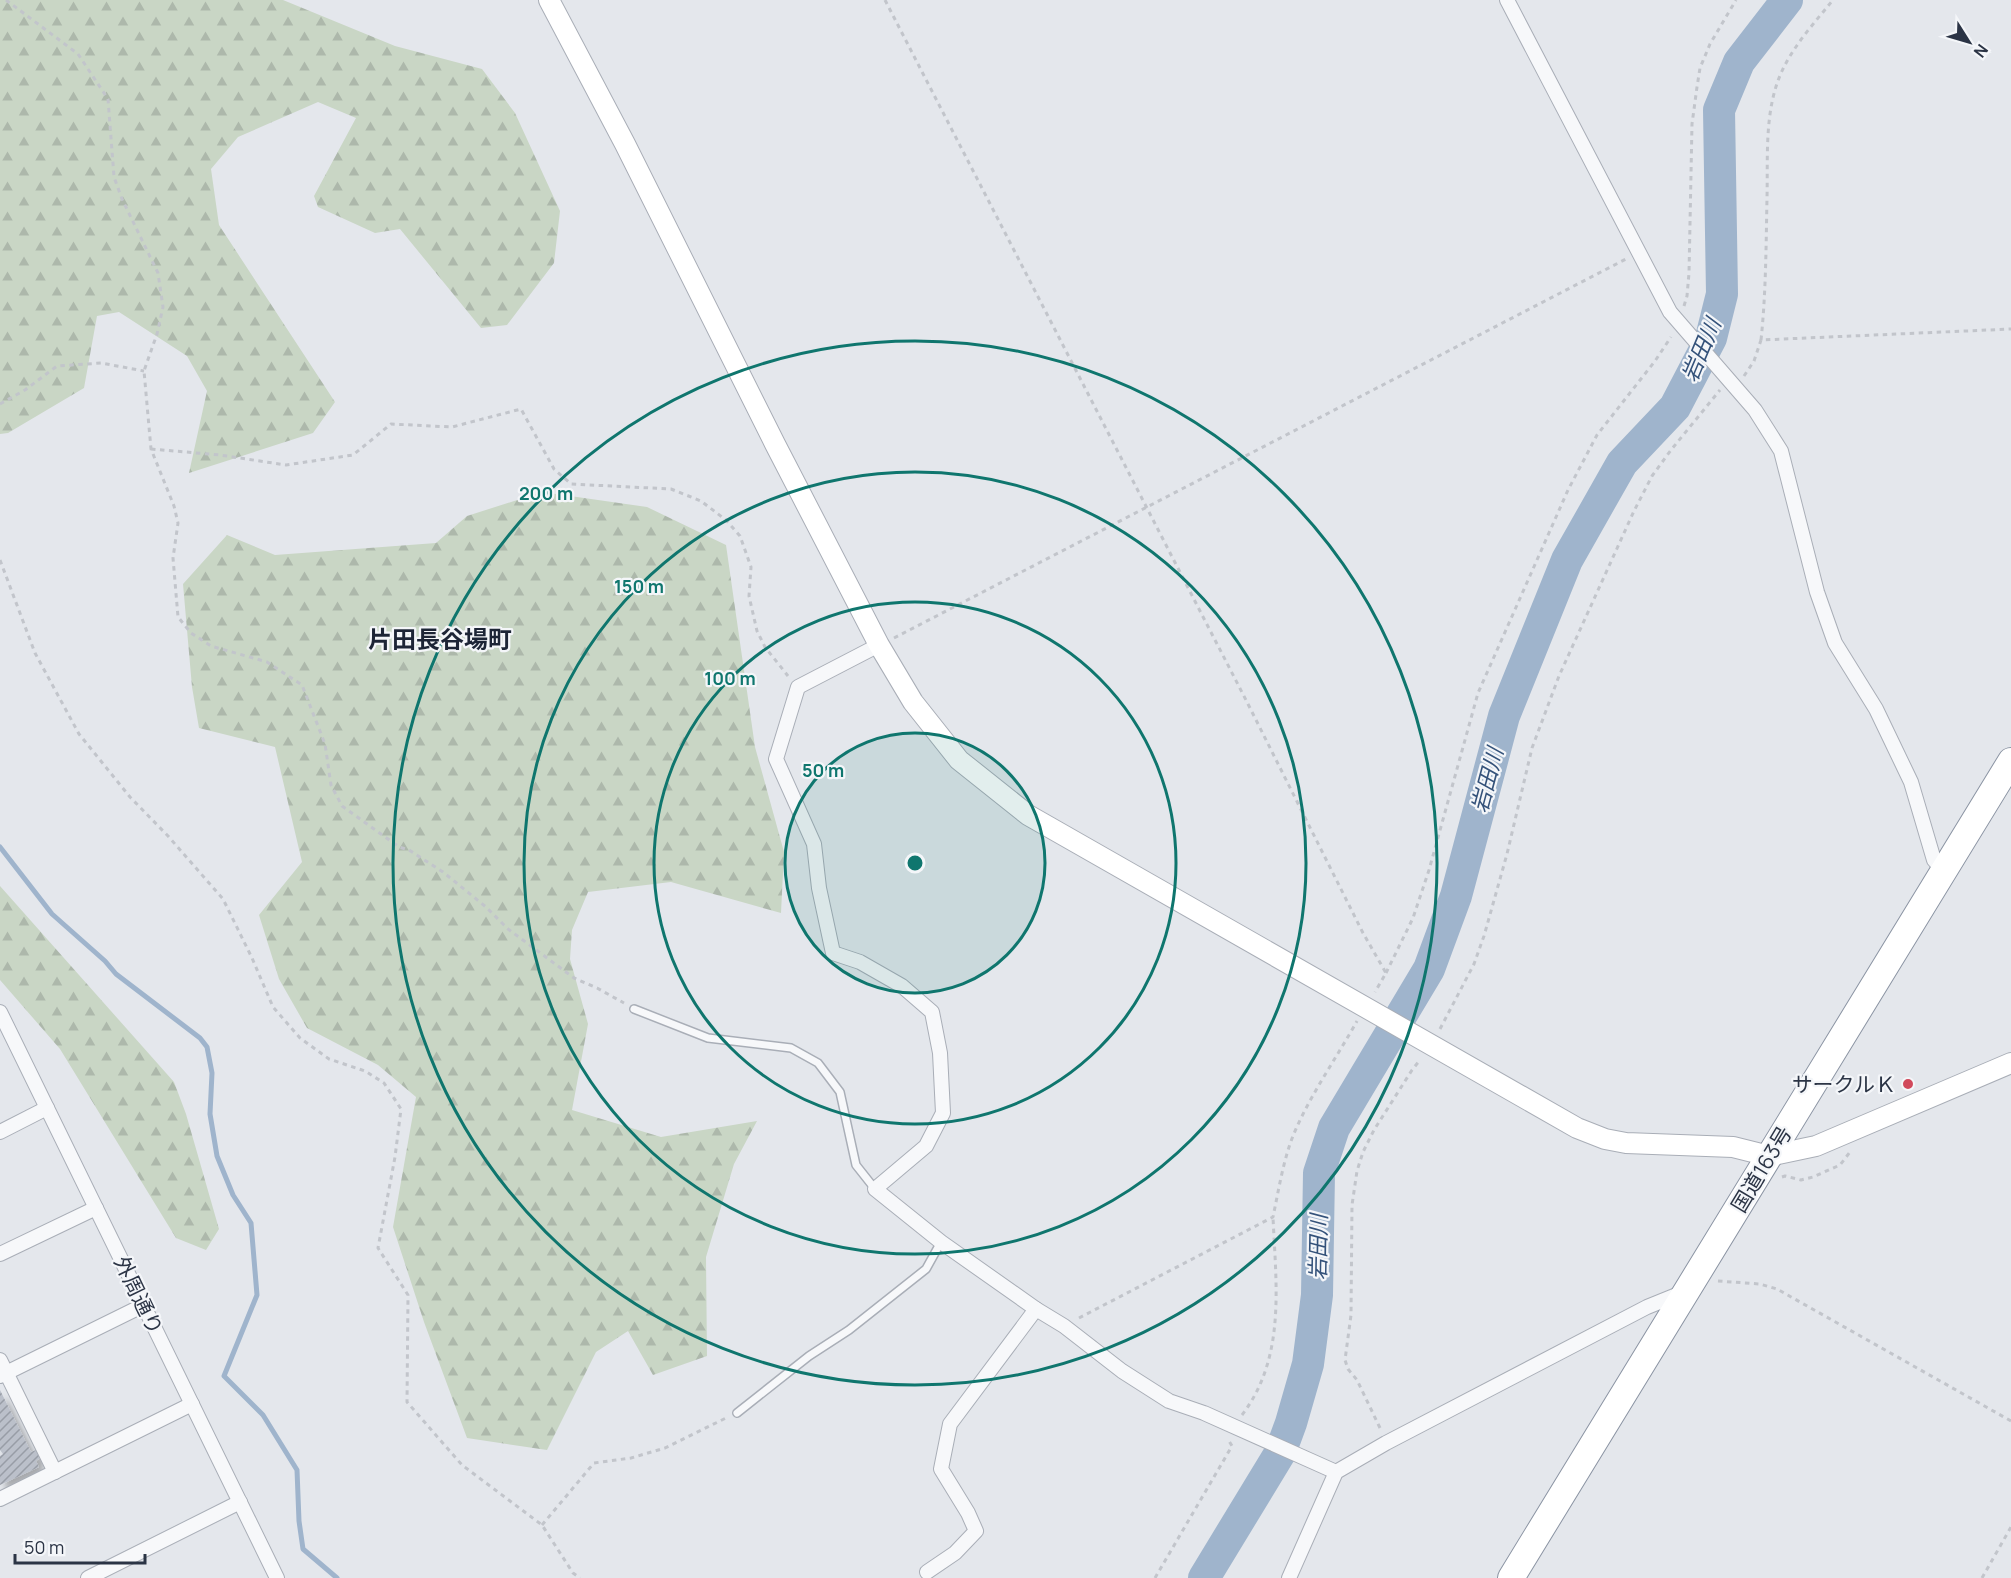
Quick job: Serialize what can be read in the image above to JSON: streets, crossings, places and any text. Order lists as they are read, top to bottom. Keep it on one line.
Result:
{"streets":{"highway":["国道163号"],"street":["外周通り"]},"districts":["片田長谷場町"],"water":["岩田川"],"places":["サークルＫ"],"scale_bar":"50 m","north":"bottom right","rings":["200 m","150 m","100 m","50 m"]}
